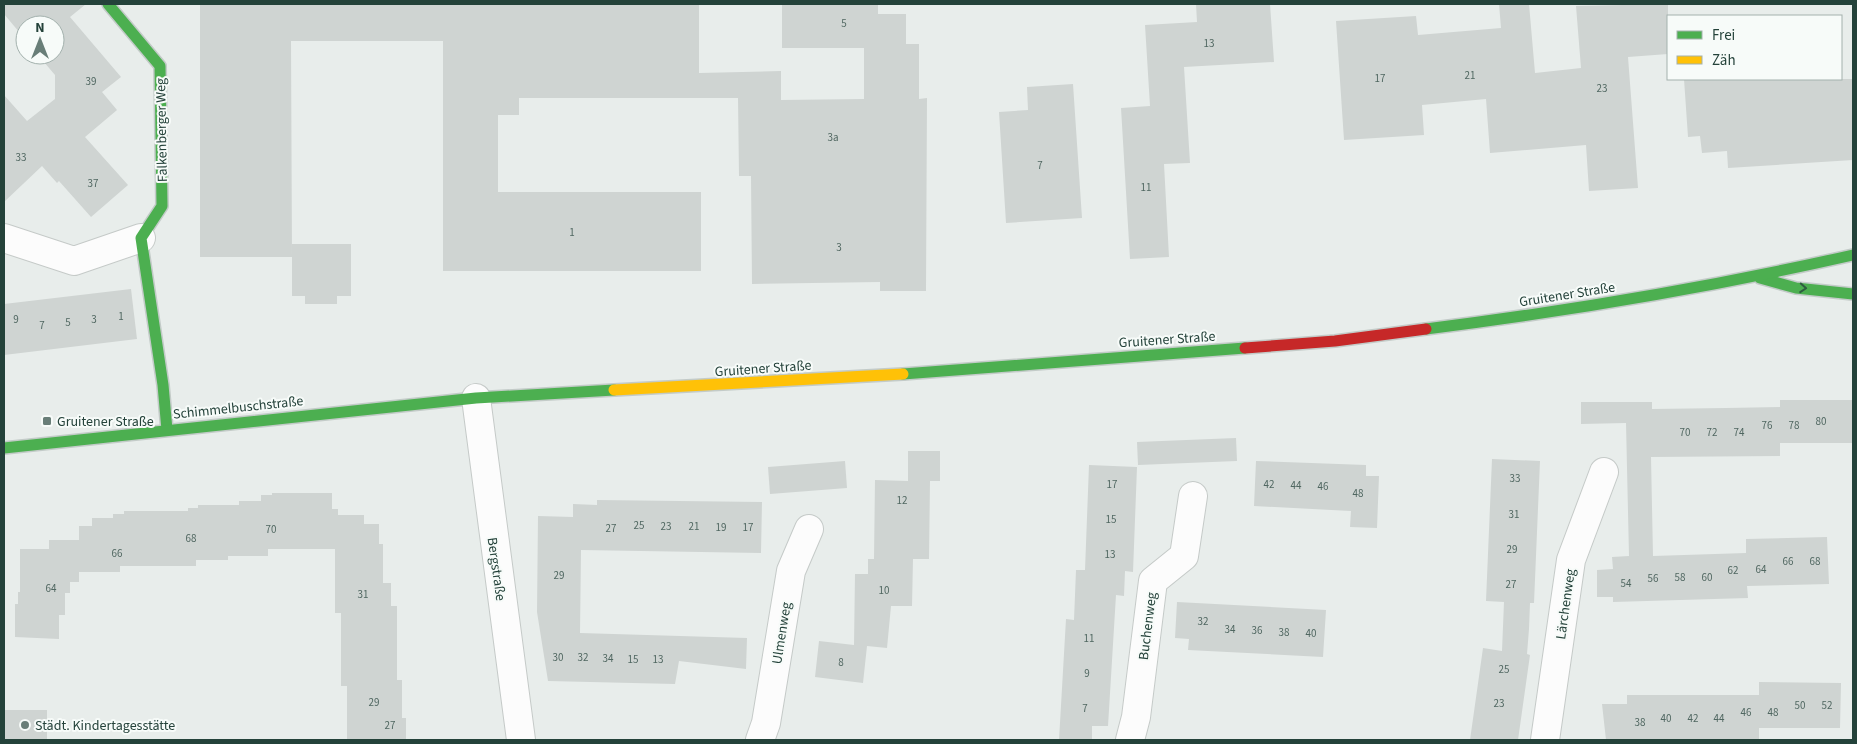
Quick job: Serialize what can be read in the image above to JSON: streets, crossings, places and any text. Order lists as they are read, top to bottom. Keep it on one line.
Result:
{"streets":{"main road":["Falkenberger Weg","Gruitener Straße","Schimmelbuschstraße"],"street":["Bergstraße","Lärchenweg","Buchenweg","Ulmenweg"]},"crossings":[["Gruitener Straße","Schimmelbuschstraße"],["Gruitener Straße","Bergstraße"],["Schimmelbuschstraße","Bergstraße"]],"places":{"transit":["Gruitener Straße"],"other":["Städt. Kindertagesstätte"]},"house_numbers":["5","13","21","17","39","23","3a","33","7","37","11","1","3","1","9","3","5","7","80","76","78","70","72","74","33","17","42","44","46","48","12","31","15","25","23","21","19","17","27","70","68","29","66","13","66","68","64","62","29","58","60","56","54","27","64","10","31","32","34","36","38","40","11","30","32","34","15","13","8","25","9","29","23","50","52","7","46","48","40","42","44","38","27"],"legend":["Frei","Zäh"],"north":"top"}
